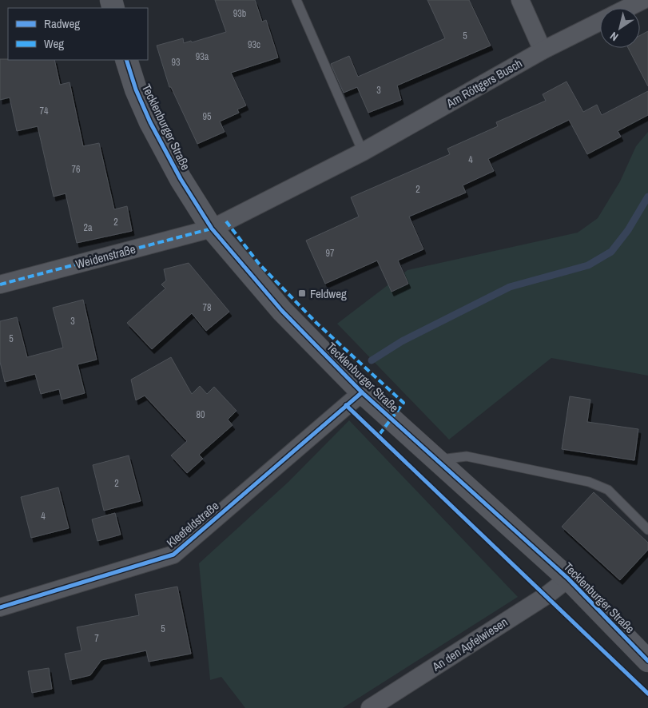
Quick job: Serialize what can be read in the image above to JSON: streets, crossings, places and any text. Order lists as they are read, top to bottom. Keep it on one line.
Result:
{"streets":{"street":["Am Röttgers Busch","Tecklenburger Straße","Weidenstraße","Kleefeldstraße","An den Apfelwiesen"]},"crossings":[["Am Röttgers Busch","Tecklenburger Straße"],["Am Röttgers Busch","Weidenstraße"],["Tecklenburger Straße","Weidenstraße"],["Tecklenburger Straße","Kleefeldstraße"],["Tecklenburger Straße","An den Apfelwiesen"]],"places":{"transit":["Feldweg"]},"house_numbers":["93b","5","93c","93a","93","3","74","95","4","76","2","2","2a","97","78","3","5","80","2","4","5","7"],"legend":["Radweg","Weg"],"north":"bottom left"}
